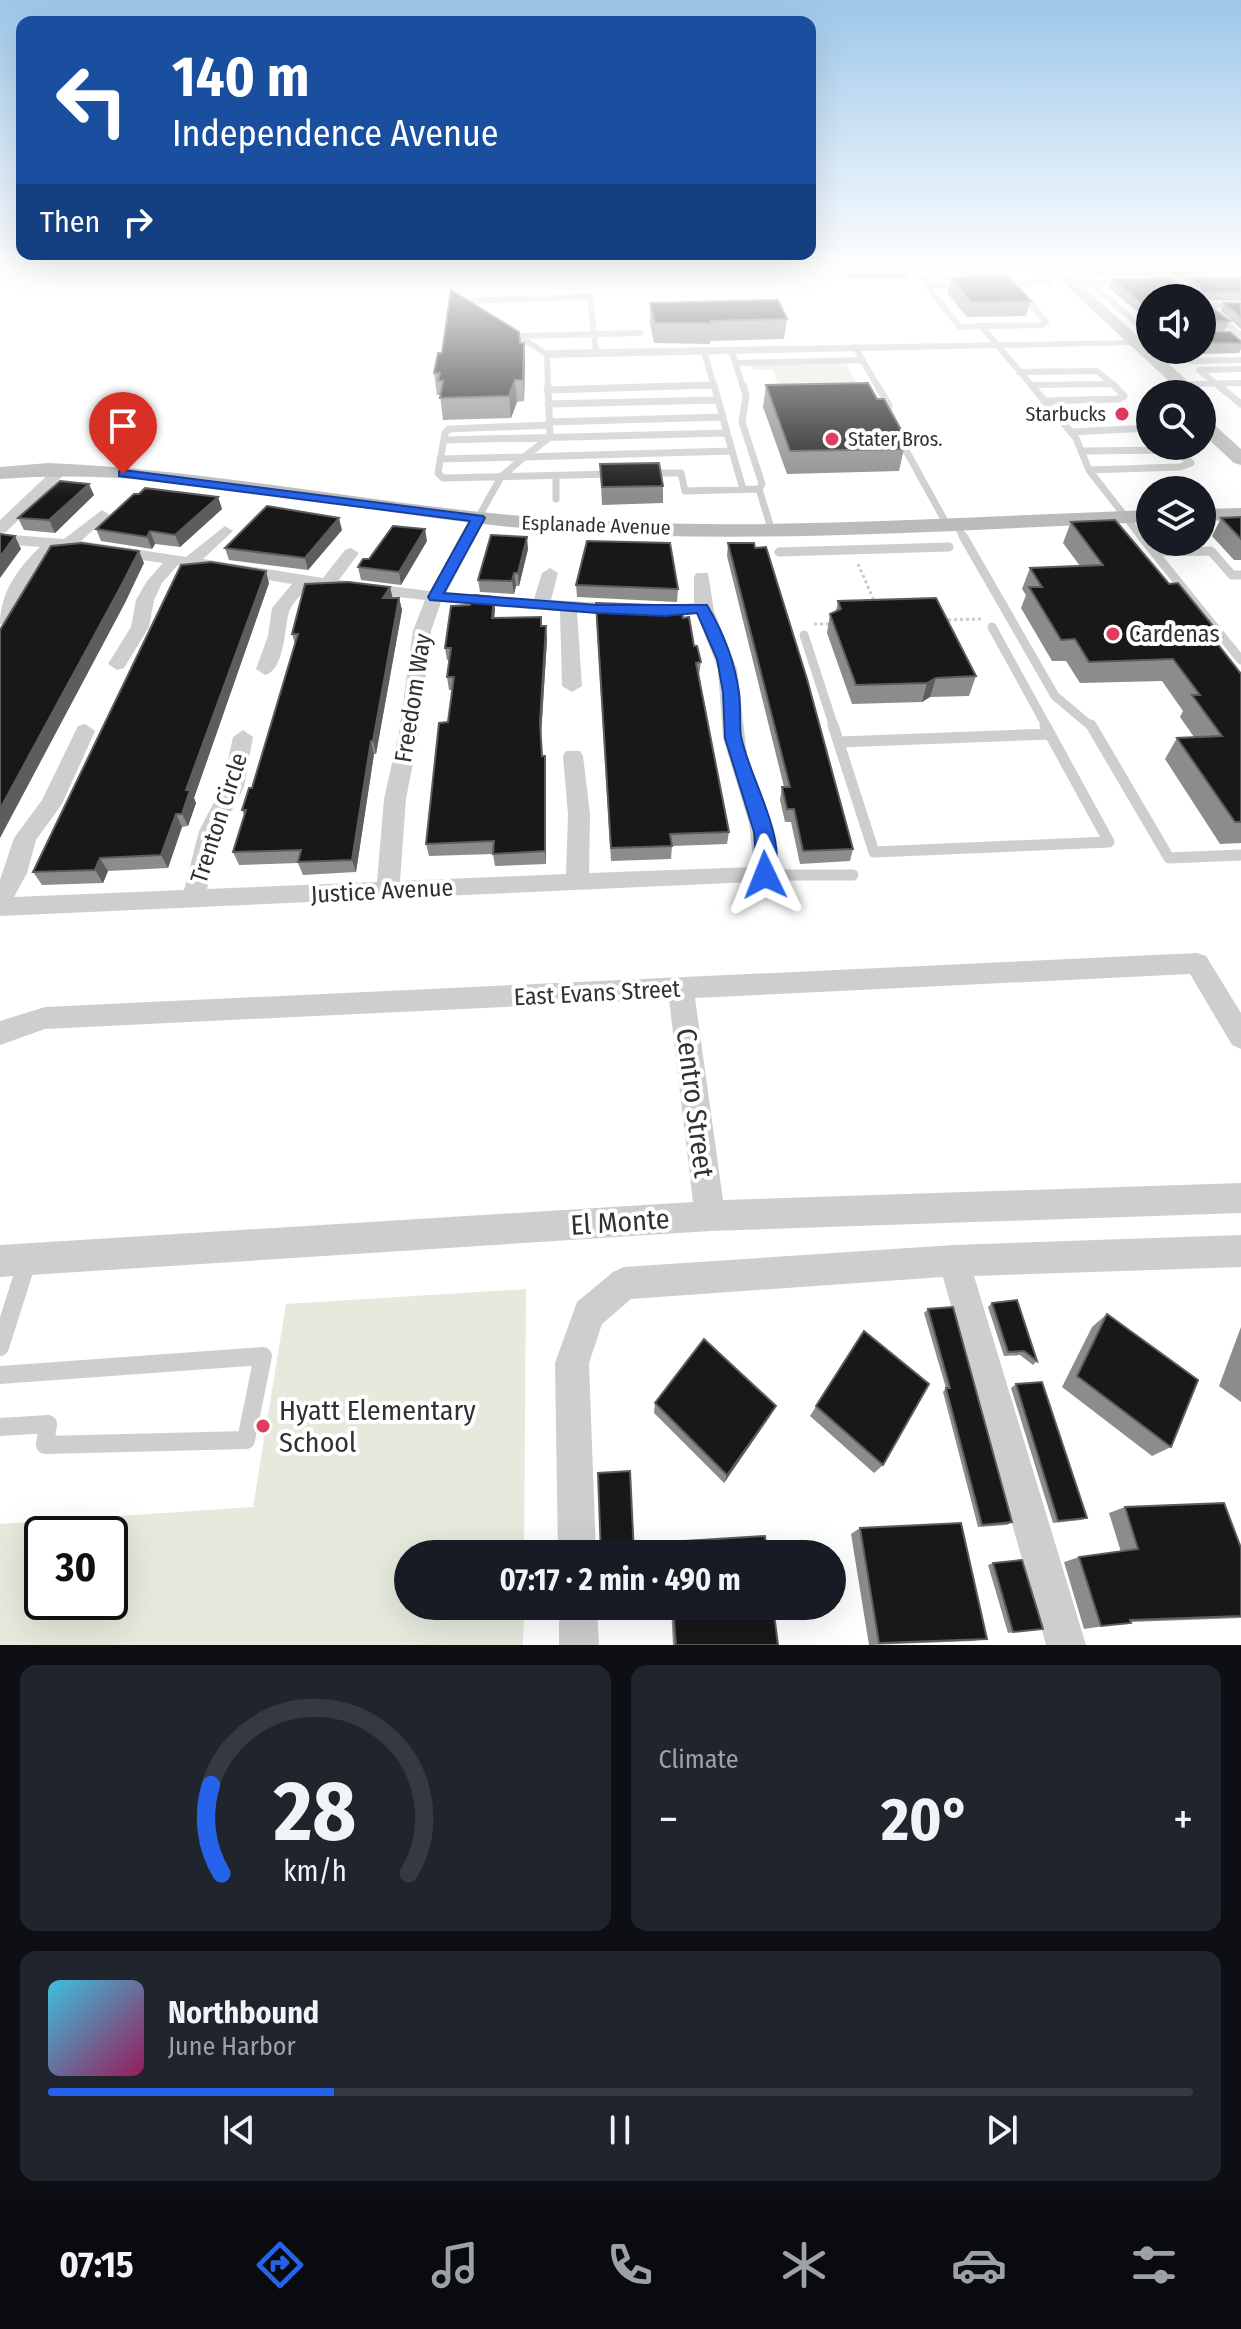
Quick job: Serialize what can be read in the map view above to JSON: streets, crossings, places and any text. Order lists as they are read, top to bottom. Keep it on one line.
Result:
{"streets":{"main road":["Esplanade Avenue"],"street":["Freedom Way","Trenton Circle","Justice Avenue","East Evans Street","Centro Street","El Monte"]},"crossings":[["Esplanade Avenue","Freedom Way"],["Freedom Way","Justice Avenue"],["Trenton Circle","Justice Avenue"],["East Evans Street","Centro Street"],["Centro Street","El Monte"]],"places":["Starbucks","Stater Bros.","Cardenas","Hyatt Elementary School"],"page":{"turn":["140 m","Independence Avenue"],"then":"Then","limit":"30","trip":"07:17 · 2 min · 490 m","tile":"Climate","heat":["−","20°","+"],"song":["Northbound","June Harbor"],"tabs":"07:15","gauge":["28","km/h"]}}
